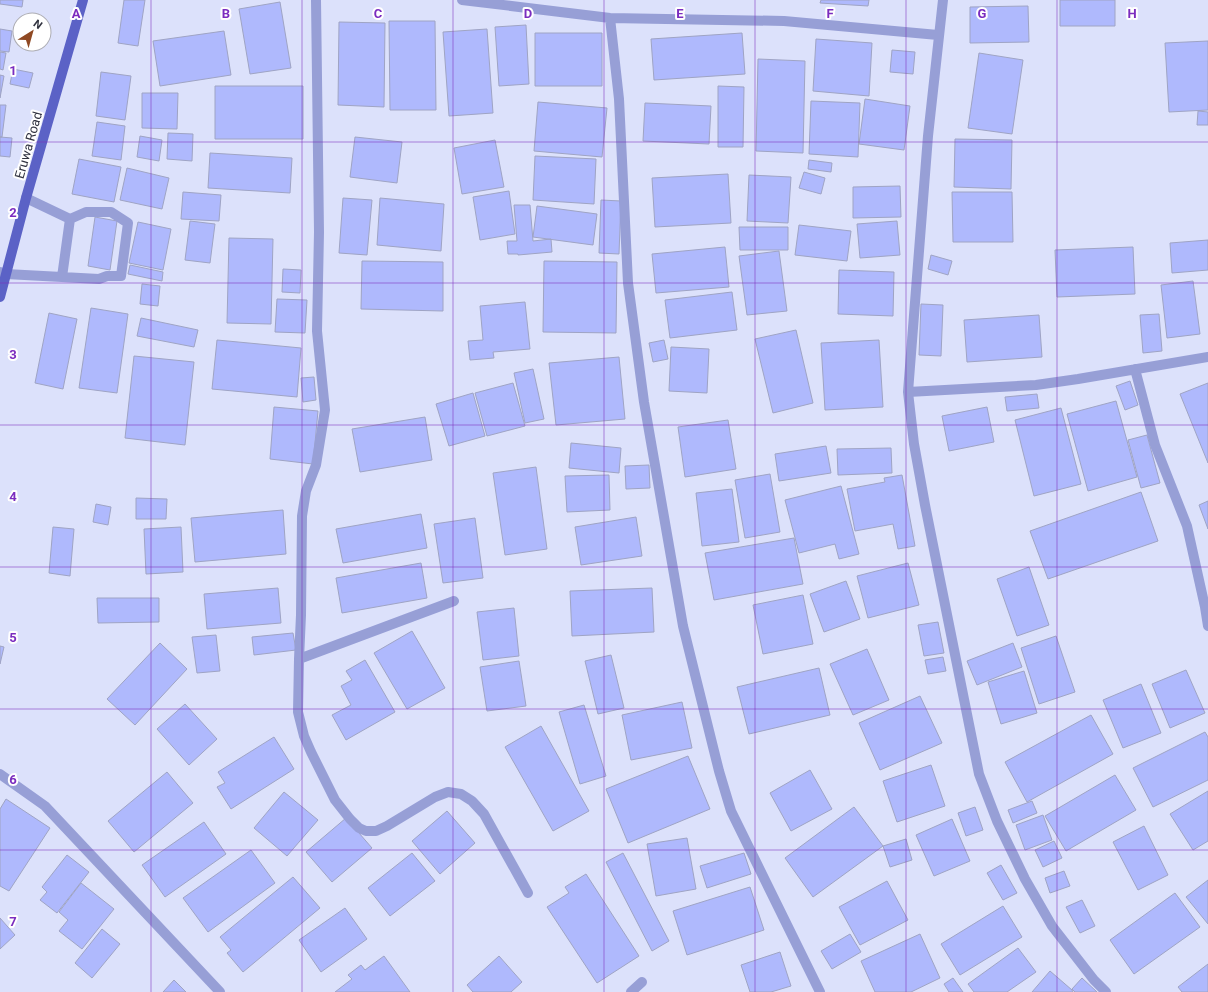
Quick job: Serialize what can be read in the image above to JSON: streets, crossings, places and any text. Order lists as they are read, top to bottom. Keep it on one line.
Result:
{"streets":{"main road":["Eruwa Road"]},"north":"top right","grid":{"columns":["A","B","C","D","E","F","G","H"],"rows":["1","2","3","4","5","6","7"]}}
